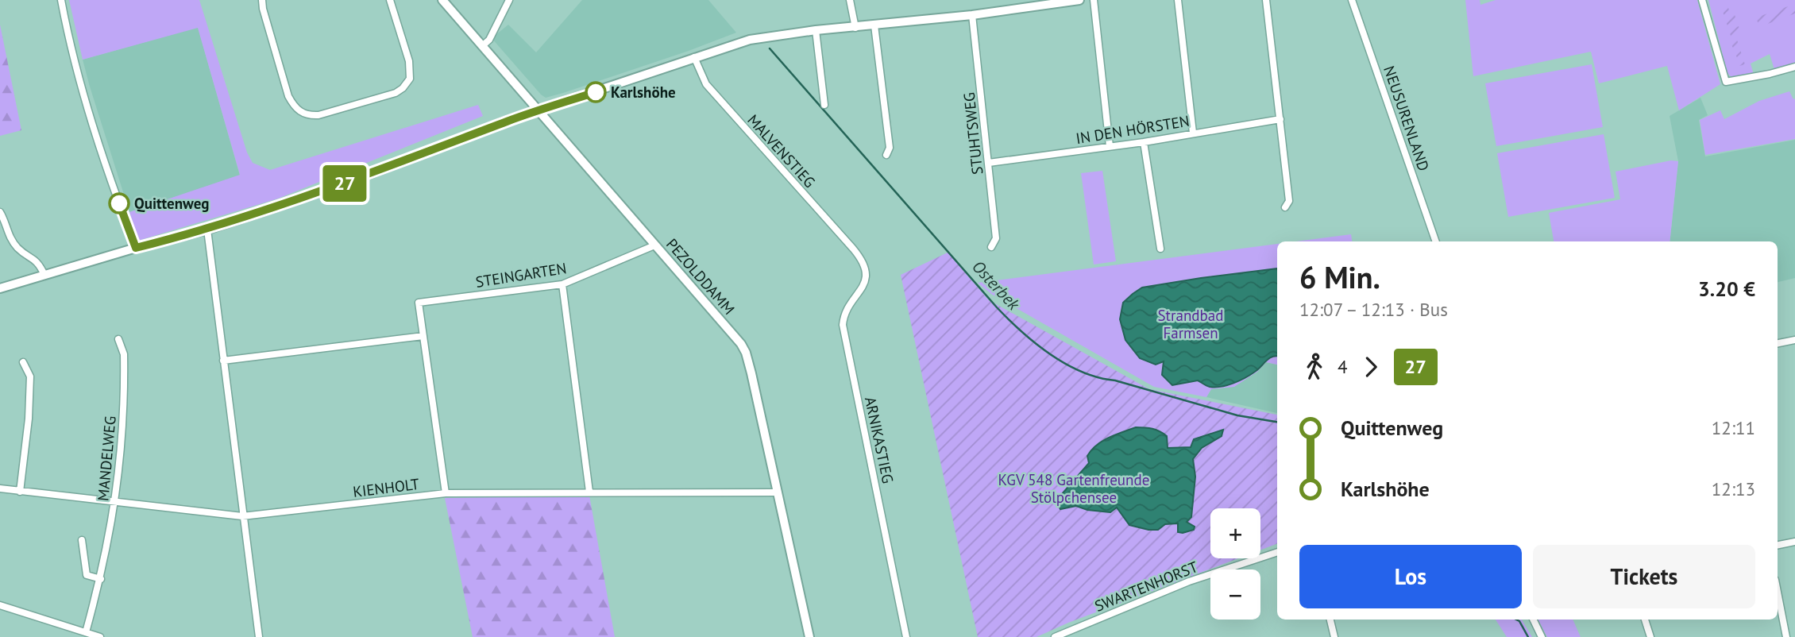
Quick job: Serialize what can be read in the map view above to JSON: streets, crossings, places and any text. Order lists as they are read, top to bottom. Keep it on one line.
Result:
{"streets":{"main road":["PEZOLDDAMM"],"street":["NEUSURENLAND","IN DEN HÖRSTEN","STUHTSWEG","MALVENSTIEG","STEINGARTEN","ARNIKASTIEG","MANDELWEG","KIENHOLT","SWARTENHORST"]},"crossings":[["IN DEN HÖRSTEN","STUHTSWEG"],["MALVENSTIEG","ARNIKASTIEG"],["STEINGARTEN","PEZOLDDAMM"],["PEZOLDDAMM","KIENHOLT"],["MANDELWEG","KIENHOLT"]],"water":["Osterbek"],"parks":["Strandbad Farmsen","KGV 548 Gartenfreunde Stölpchensee"],"places":["Karlshöhe","Quittenweg"],"lines":["bus line 27"],"page":{"on_map":"27","heading":["6 Min.","12:07 – 12:13 · Bus","3.20 €"],"legs":["4","27"],"list":[{"name":"Quittenweg","value":"12:11"},{"name":"Karlshöhe","value":"12:13"}],"map_buttons":["+","−"],"buttons":["Los","Tickets"]}}
